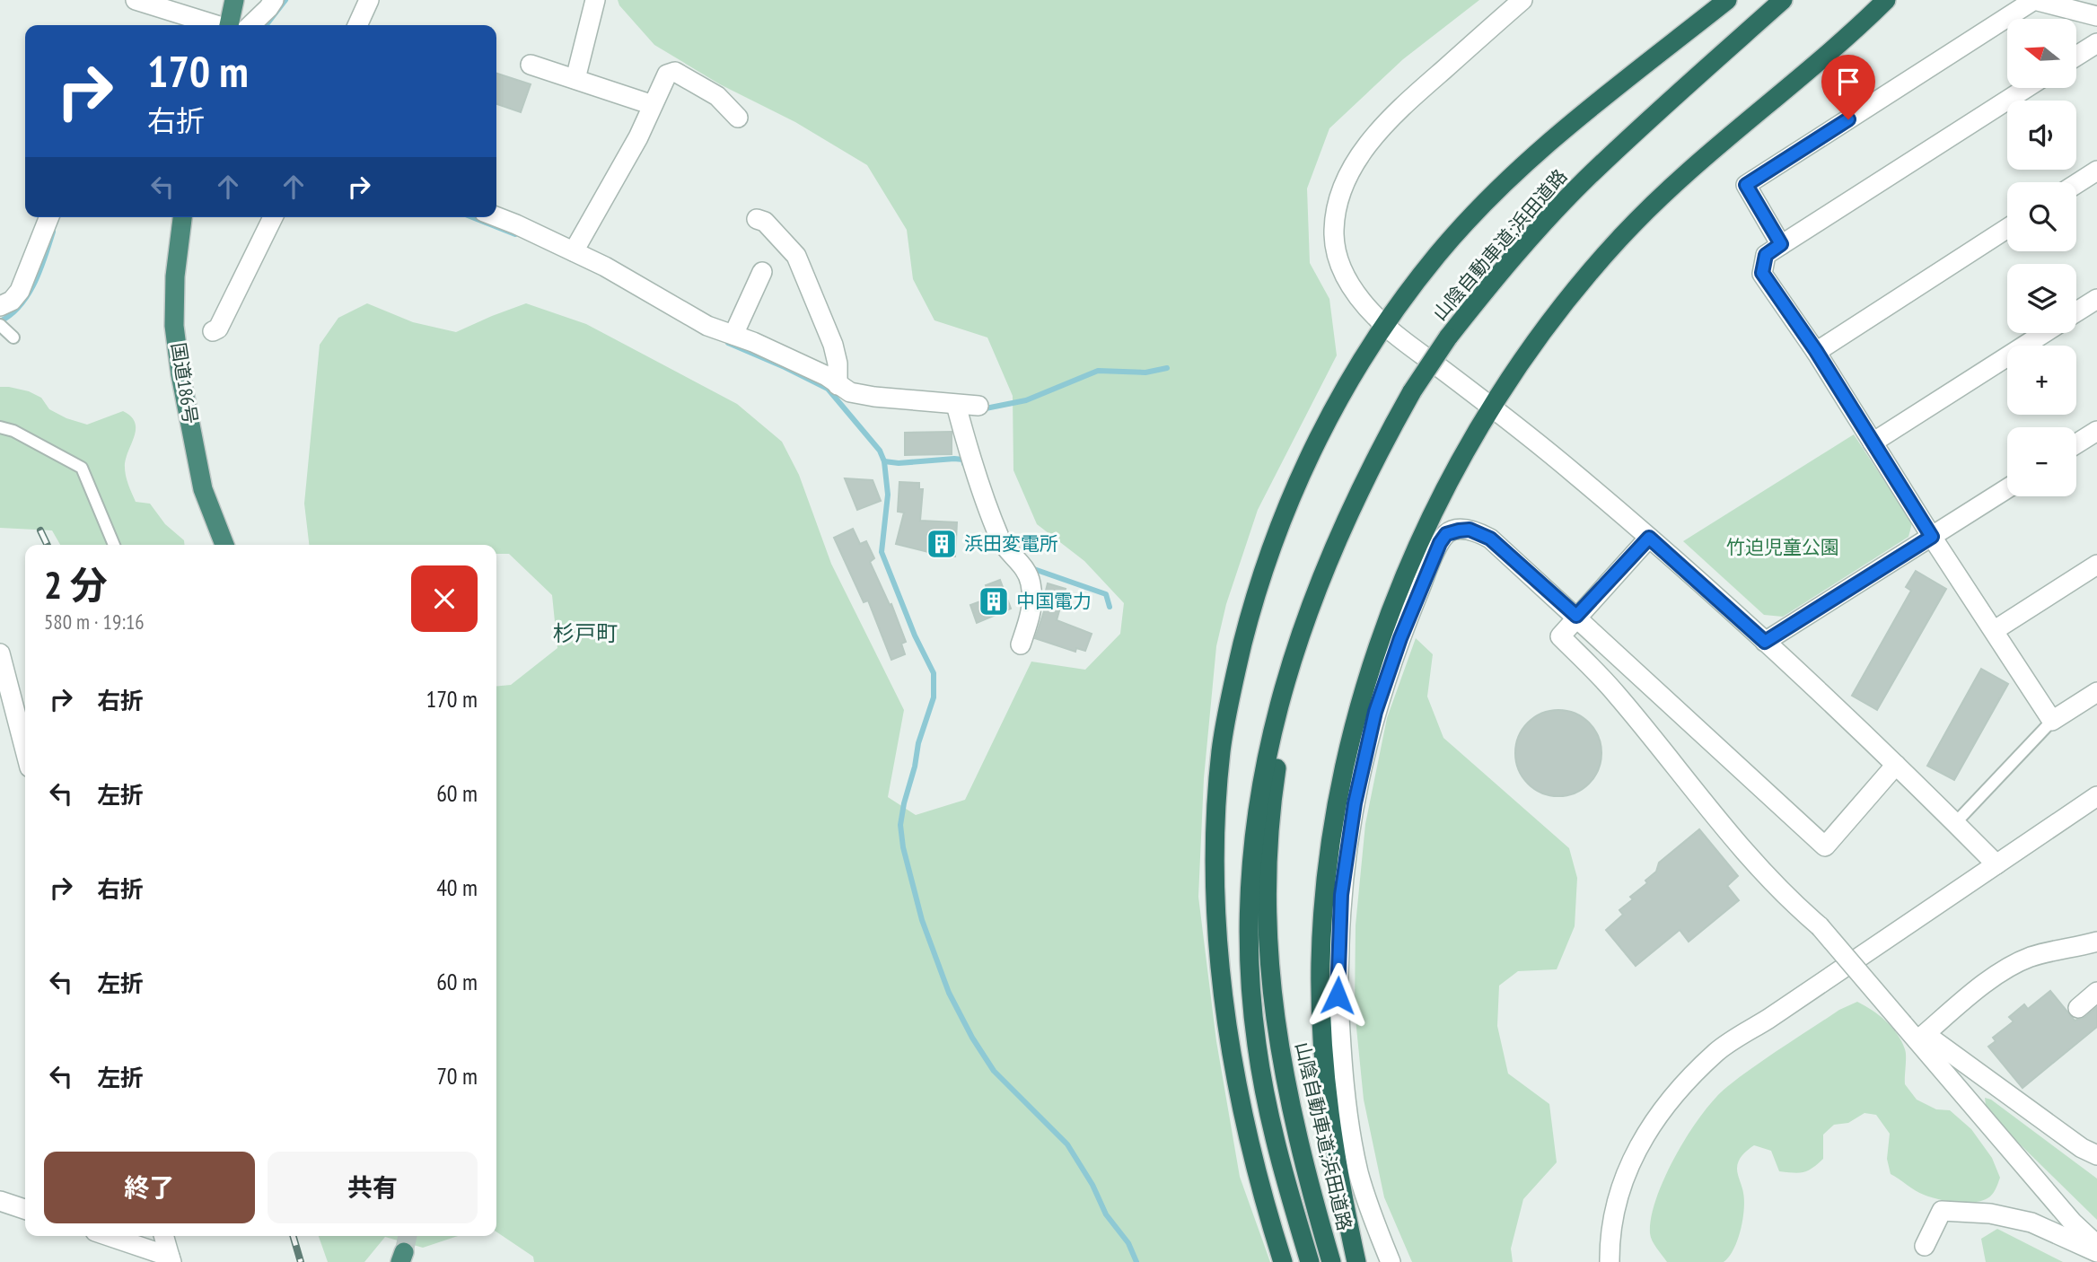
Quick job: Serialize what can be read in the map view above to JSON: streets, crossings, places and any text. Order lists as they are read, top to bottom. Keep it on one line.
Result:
{"streets":{"highway":["山陰自動車道;浜田道路","国道186号"]},"districts":["杉戸町"],"parks":["竹迫児童公園"],"places":{"building":["浜田変電所","中国電力"]},"north":"left","page":{"map_buttons":["+","−"],"turn":["170 m","右折"],"heading":["2 分","580 m · 19:16"],"list":[{"name":"右折","value":"170 m"},{"name":"左折","value":"60 m"},{"name":"右折","value":"40 m"},{"name":"左折","value":"60 m"},{"name":"左折","value":"70 m"}],"buttons":["終了","共有"]}}
